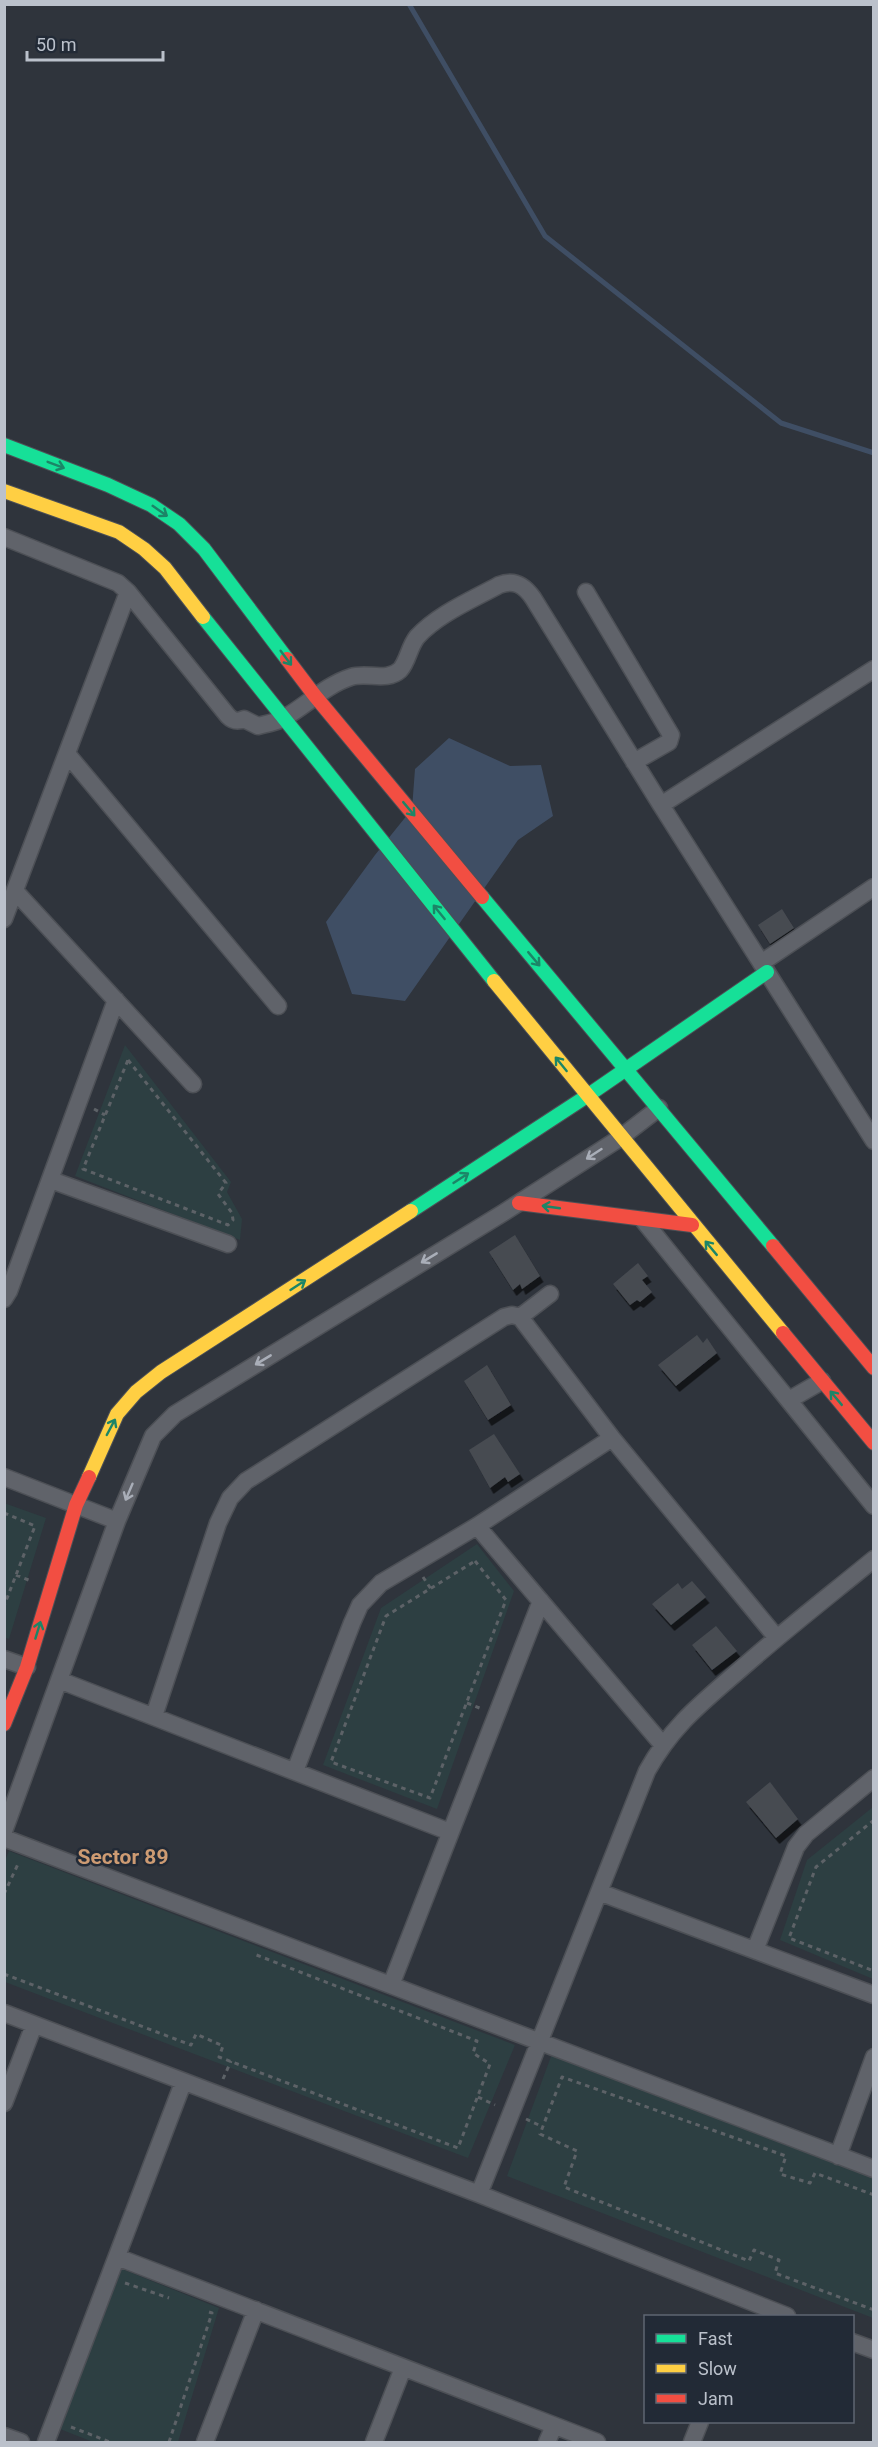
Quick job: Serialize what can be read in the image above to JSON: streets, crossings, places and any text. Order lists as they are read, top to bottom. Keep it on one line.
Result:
{"districts":["Sector 89"],"legend":["Fast","Slow","Jam"],"scale_bar":"50 m"}
